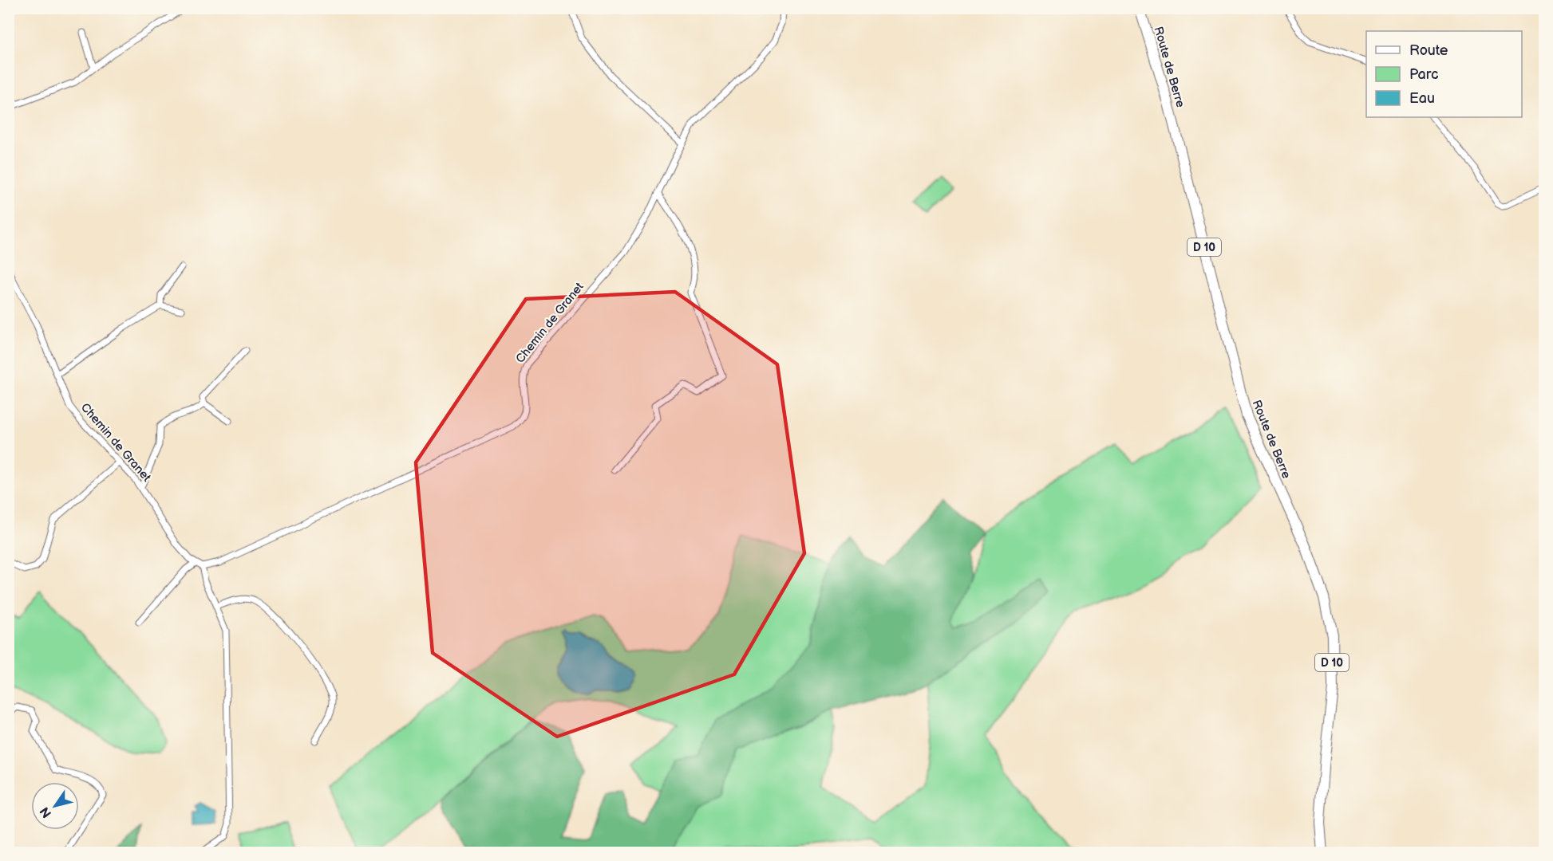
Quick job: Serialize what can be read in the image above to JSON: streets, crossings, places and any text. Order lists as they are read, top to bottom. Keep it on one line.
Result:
{"streets":{"main road":["Route de Berre","D 10"],"street":["Chemin de Granet"]},"legend":["Route","Parc","Eau"],"north":"bottom left"}
